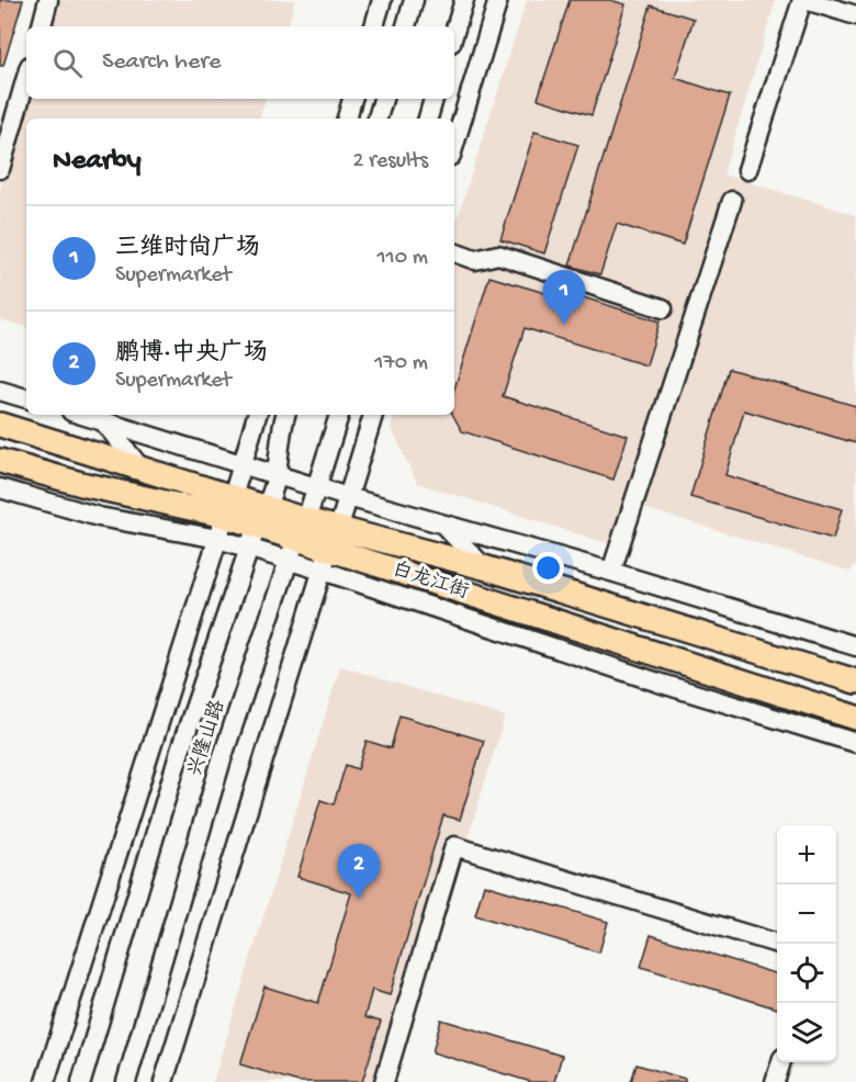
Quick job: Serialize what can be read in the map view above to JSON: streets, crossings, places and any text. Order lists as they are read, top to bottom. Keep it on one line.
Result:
{"streets":{"main road":["白龙江街"],"street":["兴隆山路"]},"crossings":[["白龙江街","兴隆山路"]],"page":{"search":"Search here","heading":["Nearby","2 results"],"list":[{"mark":"1","name":"三维时尚广场","note":"Supermarket","value":"110 m"},{"mark":"2","name":"鹏博·中央广场","note":"Supermarket","value":"170 m"}],"pins":["1","2"],"map_buttons":["+","−"]}}
